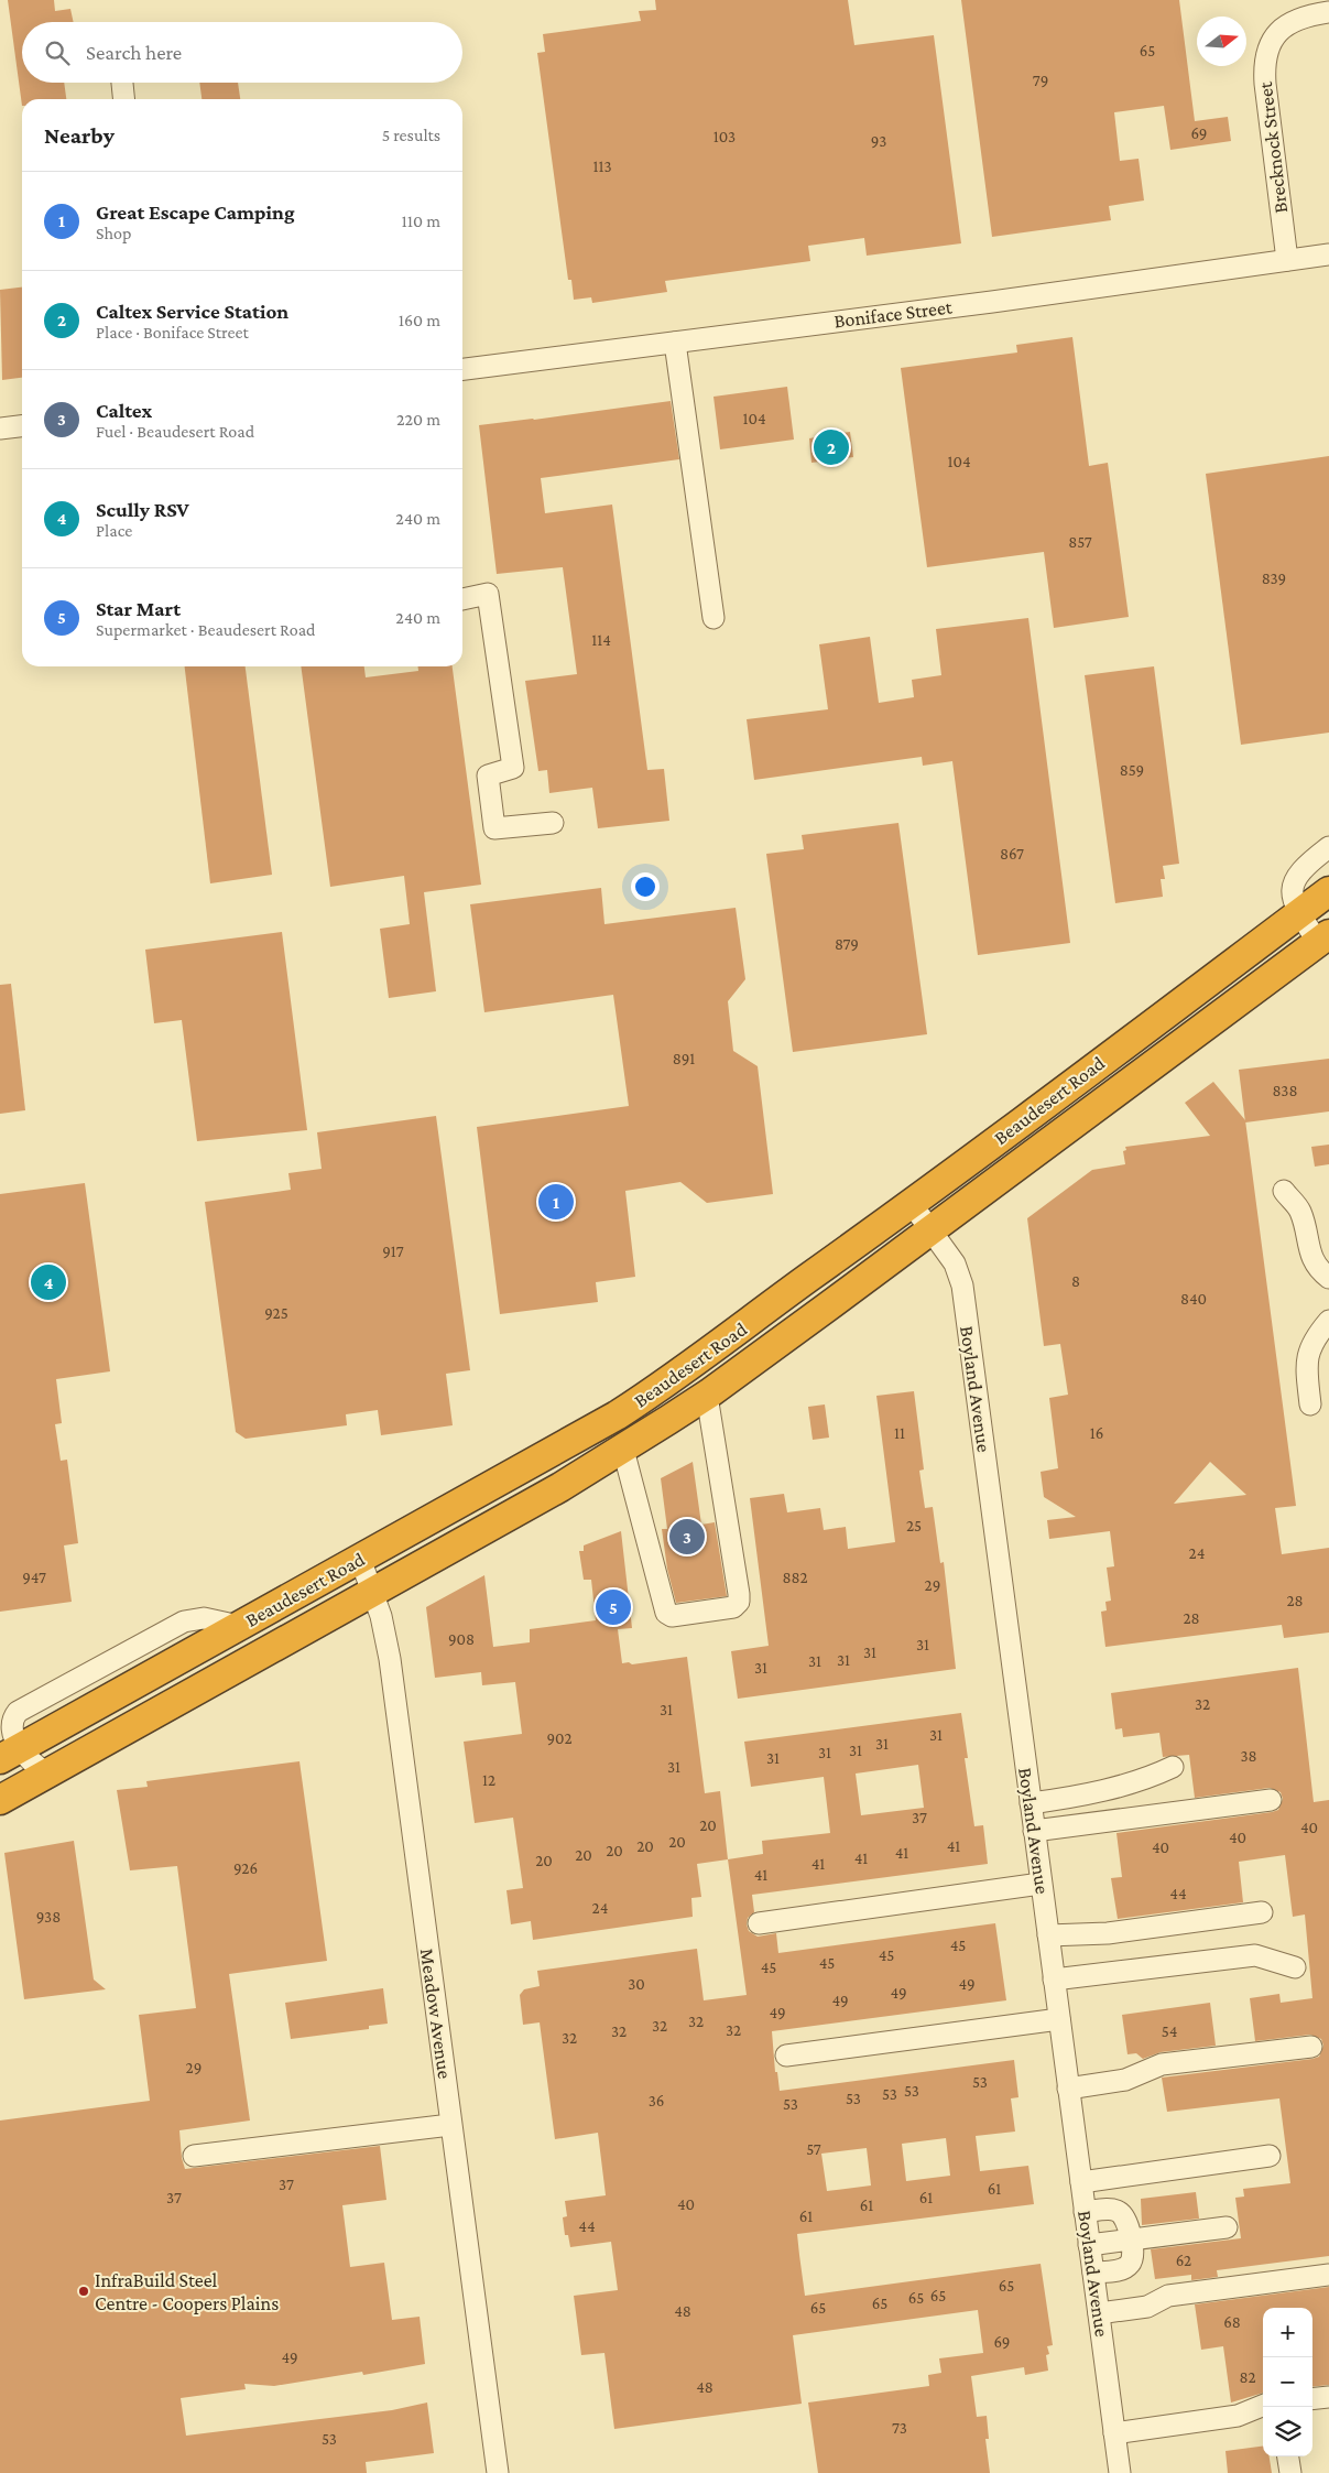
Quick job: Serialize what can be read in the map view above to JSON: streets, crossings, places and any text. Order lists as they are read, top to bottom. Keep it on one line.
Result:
{"streets":{"highway":["Beaudesert Road"],"street":["Brecknock Street","Boniface Street","Boyland Avenue","Meadow Avenue"]},"crossings":[["Brecknock Street","Boniface Street"],["Beaudesert Road","Boyland Avenue"],["Beaudesert Road","Meadow Avenue"]],"places":["InfraBuild Steel Centre - Coopers Plains"],"house_numbers":["65","79","69","103","93","113","104","104","857","839","114","859","867","879","891","838","917","8","840","925","11","16","25","24","947","882","29","28","28","908","31","31","31","31","31","32","31","31","902","31","31","31","38","31","31","12","37","20","40","40","20","20","41","40","20","41","20","41","20","41","926","41","44","24","938","45","45","45","45","30","49","49","49","49","32","32","32","32","54","32","29","53","53","53","53","36","53","57","37","61","37","61","40","61","61","44","62","65","65","65","65","65","48","68","69","49","82","48","73","53"],"north":"right","page":{"search":"Search here","heading":["Nearby","5 results"],"list":[{"mark":"1","name":"Great Escape Camping","note":"Shop","value":"110 m"},{"mark":"2","name":"Caltex Service Station","note":"Place · Boniface Street","value":"160 m"},{"mark":"3","name":"Caltex","note":"Fuel · Beaudesert Road","value":"220 m"},{"mark":"4","name":"Scully RSV","note":"Place","value":"240 m"},{"mark":"5","name":"Star Mart","note":"Supermarket · Beaudesert Road","value":"240 m"}],"pins":["2","1","4","3","5"],"map_buttons":["+","−"]}}
